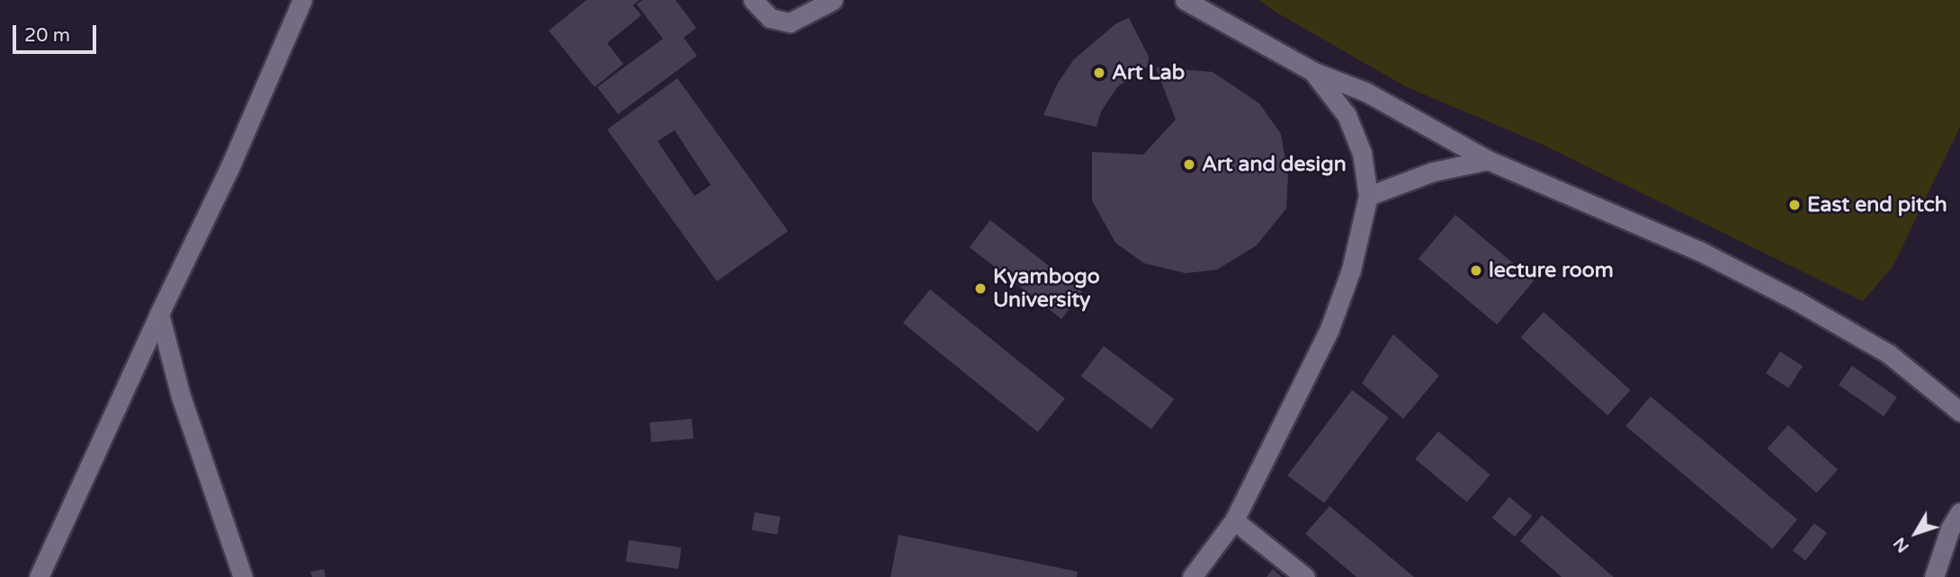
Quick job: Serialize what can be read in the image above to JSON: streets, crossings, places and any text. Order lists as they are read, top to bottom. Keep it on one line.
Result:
{"places":["Art Lab","Art and design","East end pitch","lecture room","Kyambogo University"],"scale_bar":"20 m","north":"bottom left"}
